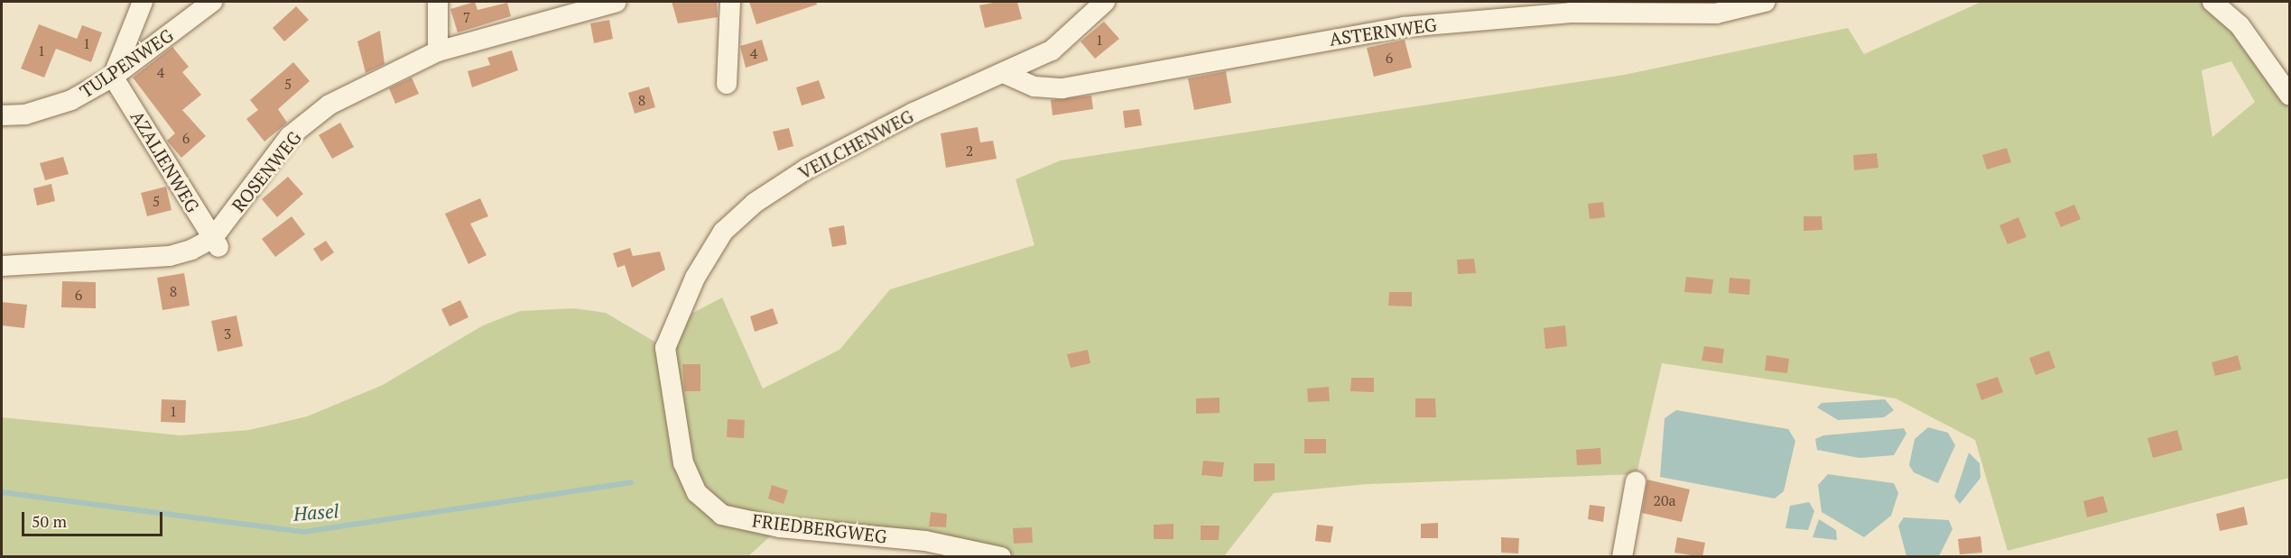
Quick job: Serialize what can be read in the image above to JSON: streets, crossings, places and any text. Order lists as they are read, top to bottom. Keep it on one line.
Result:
{"streets":{"street":["ASTERNWEG","TULPENWEG","VEILCHENWEG","AZALIENWEG","ROSENWEG","FRIEDBERGWEG"]},"crossings":[["ASTERNWEG","VEILCHENWEG"],["TULPENWEG","AZALIENWEG"],["VEILCHENWEG","FRIEDBERGWEG"],["AZALIENWEG","ROSENWEG"]],"water":["Hasel"],"house_numbers":["7","1","1","1","4","6","4","5","8","6","2","5","8","6","3","1","20a"],"scale_bar":"50 m"}
